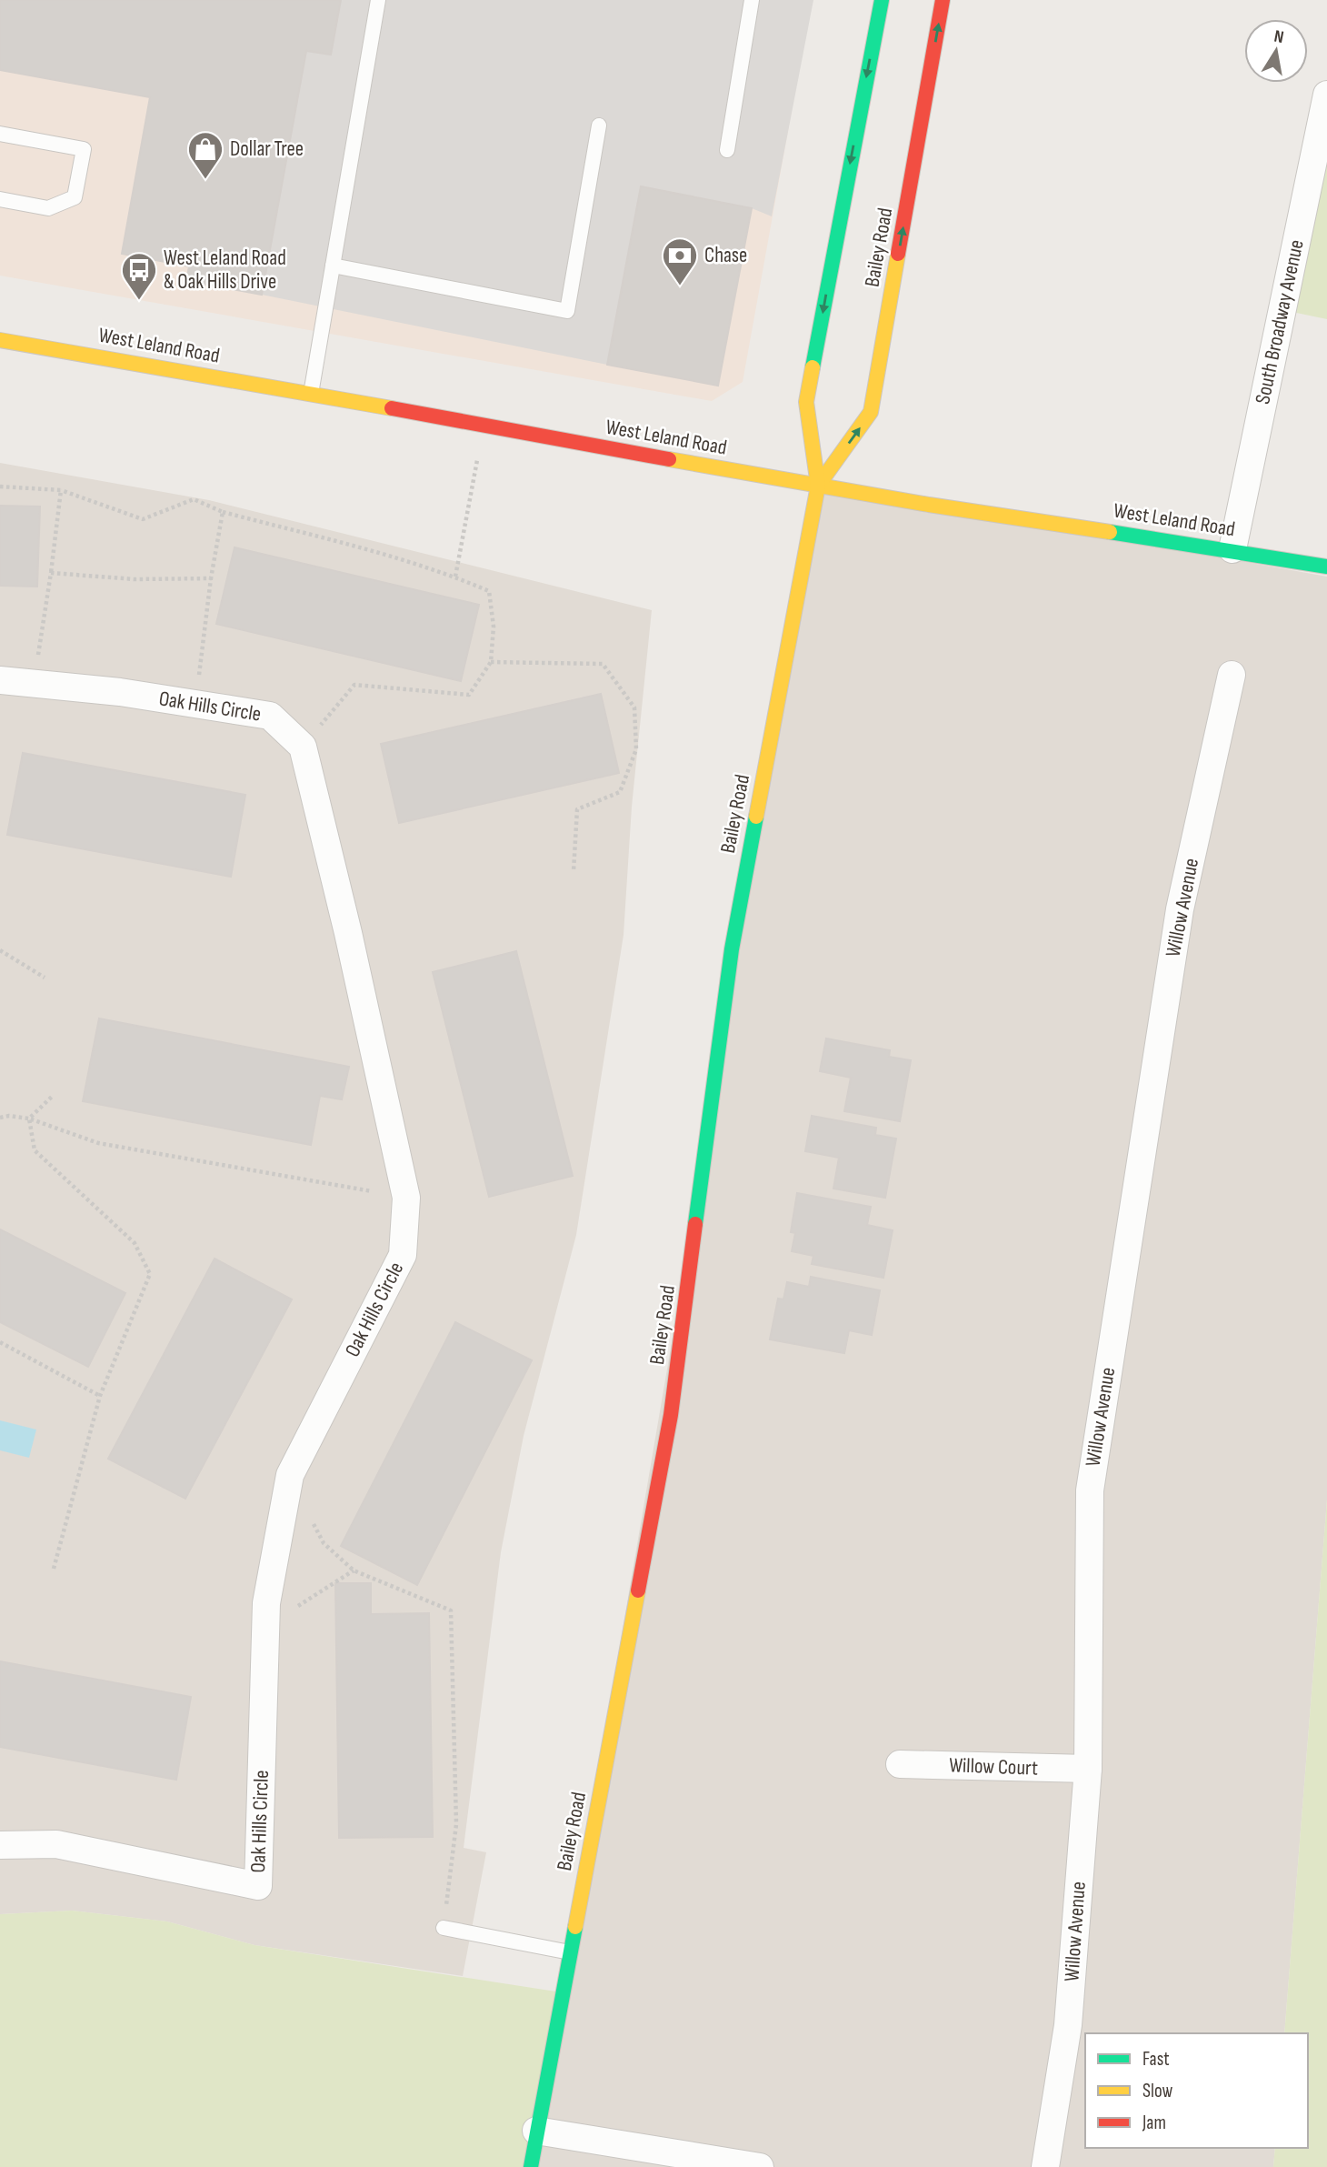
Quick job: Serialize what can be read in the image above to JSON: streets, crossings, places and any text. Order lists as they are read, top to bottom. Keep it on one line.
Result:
{"streets":{"main road":["Bailey Road","West Leland Road"],"street":["South Broadway Avenue","Oak Hills Circle","Willow Avenue","Willow Court"]},"crossings":[["Bailey Road","West Leland Road"],["South Broadway Avenue","West Leland Road"],["Willow Avenue","Willow Court"]],"places":{"shop":["Dollar Tree"],"bank":["Chase"],"bus stop":["West Leland Road & Oak Hills Drive"]},"legend":["Fast","Slow","Jam"],"north":"top"}
